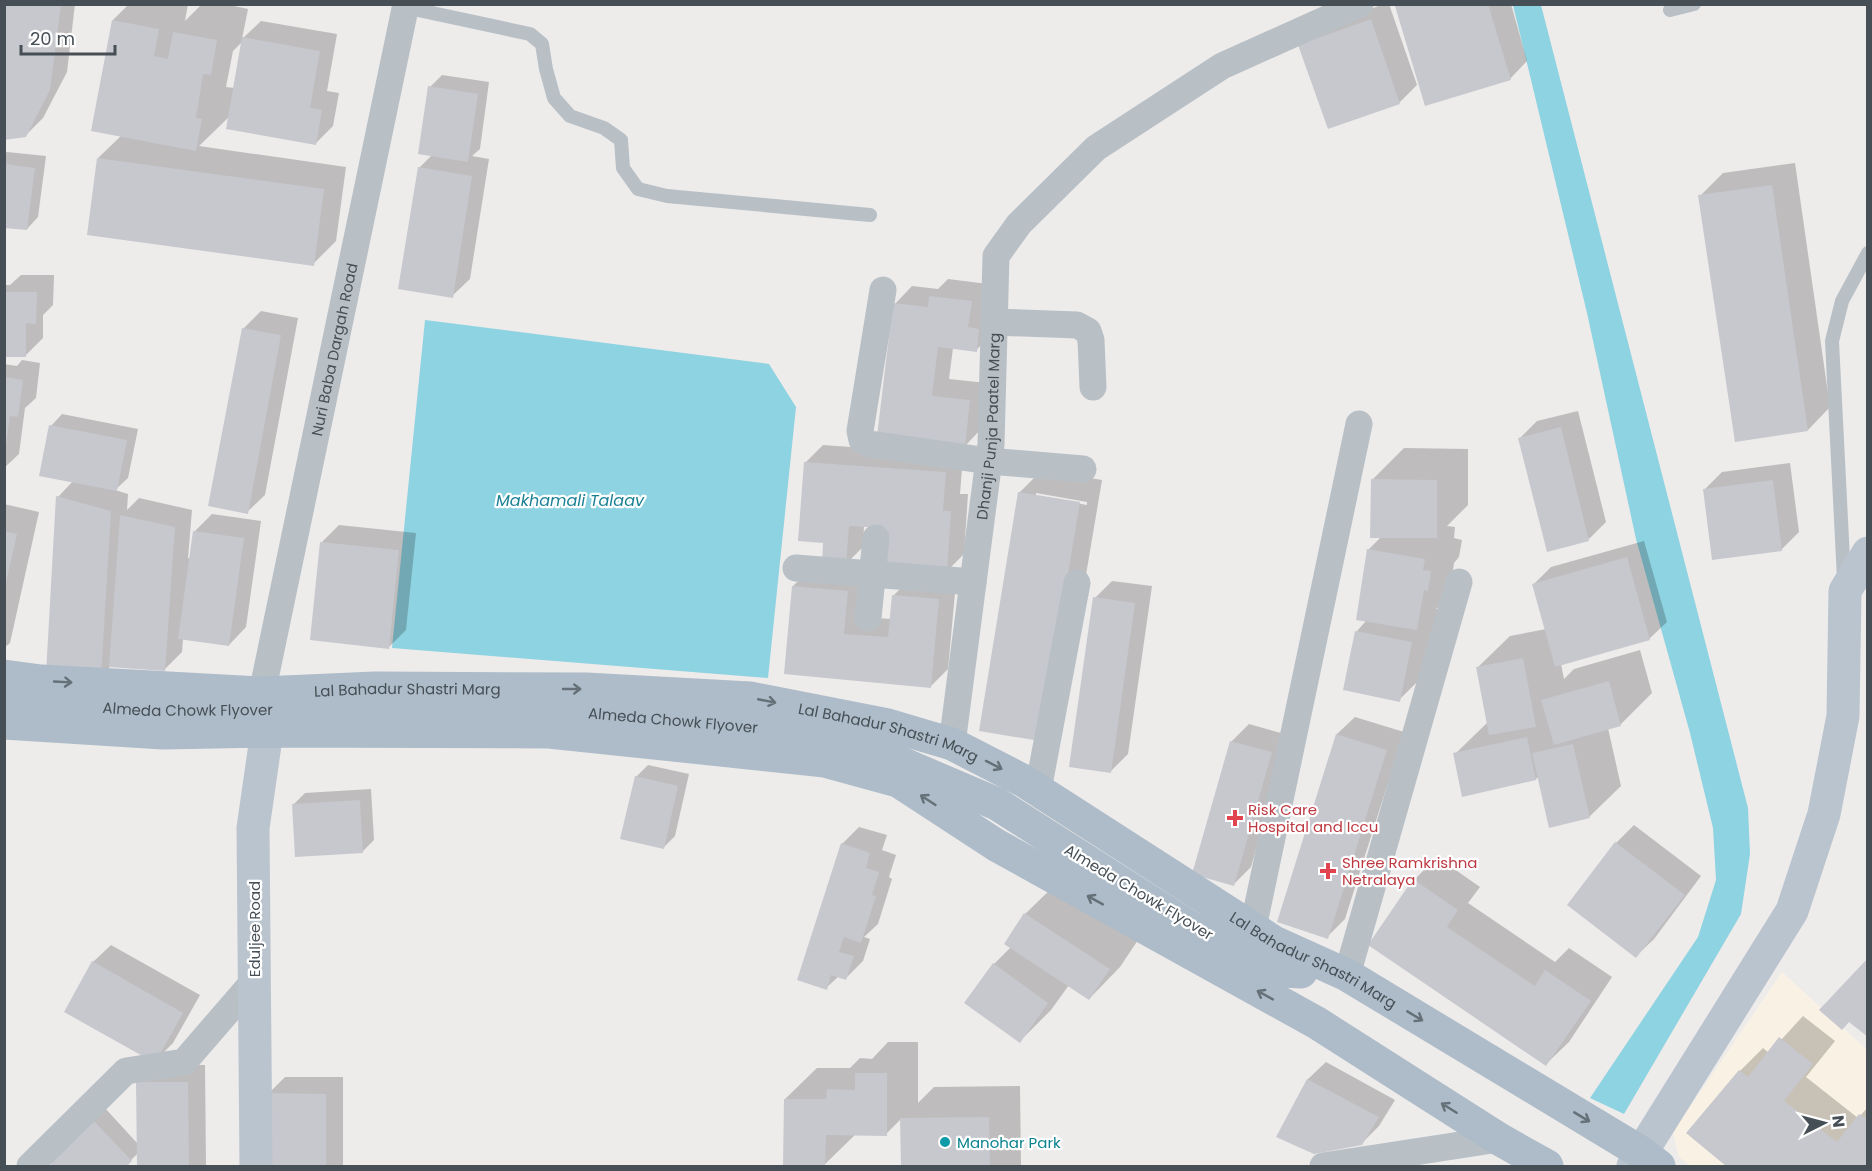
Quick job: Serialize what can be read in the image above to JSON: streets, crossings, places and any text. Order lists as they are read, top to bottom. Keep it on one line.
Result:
{"streets":{"main road":["Lal Bahadur Shastri Marg","Almeda Chowk Flyover"],"street":["Nuri Baba Dargah Road","Dhanji Punja Paatel Marg","Eduljee Road"]},"crossings":[["Nuri Baba Dargah Road","Lal Bahadur Shastri Marg"],["Nuri Baba Dargah Road","Eduljee Road"],["Dhanji Punja Paatel Marg","Lal Bahadur Shastri Marg"],["Lal Bahadur Shastri Marg","Almeda Chowk Flyover"],["Lal Bahadur Shastri Marg","Eduljee Road"]],"water":["Makhamali Talaav"],"places":{"health":["Risk Care Hospital and Iccu","Shree Ramkrishna Netralaya"],"other":["Manohar Park"]},"scale_bar":"20 m","north":"right"}
